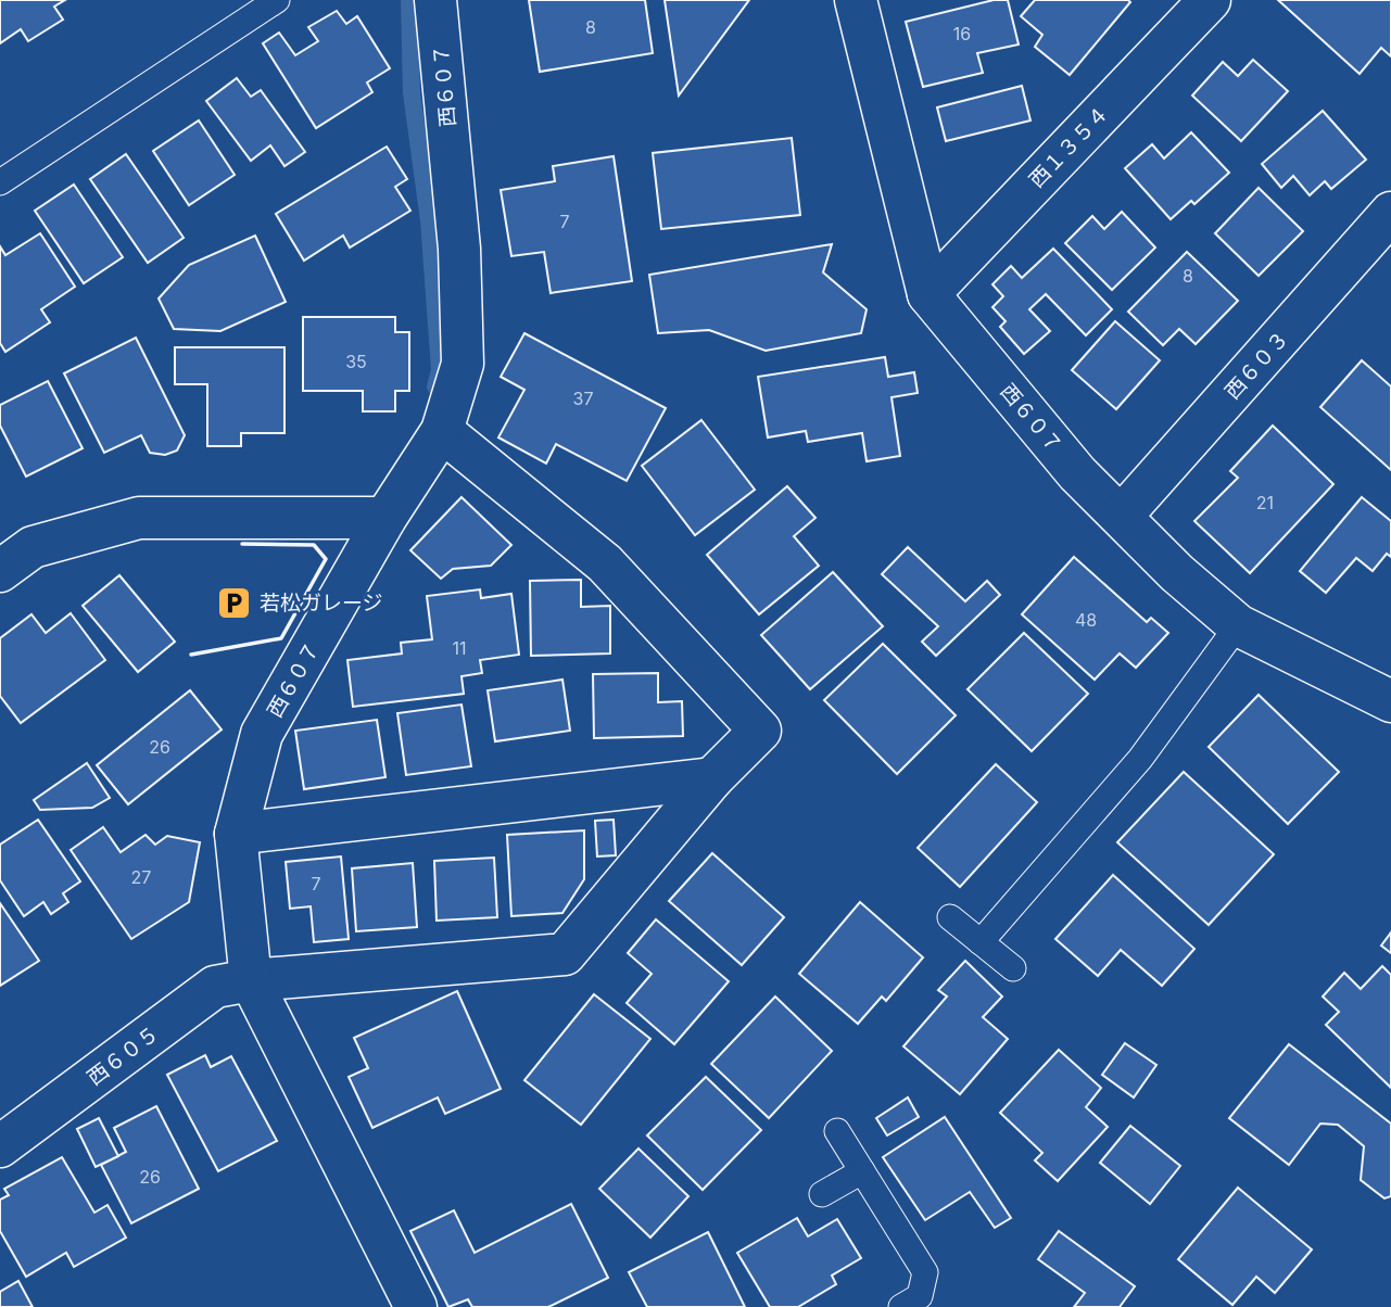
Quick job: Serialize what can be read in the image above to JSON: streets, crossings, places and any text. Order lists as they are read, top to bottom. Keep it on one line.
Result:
{"streets":{"street":["西６０７","西１３５４","西６０３","西６０５"]},"crossings":[["西６０７","西１３５４"],["西６０７","西６０３"],["西６０７","西６０５"]],"places":{"parking":["若松ガレージ"]},"house_numbers":["8","16","7","8","35","37","21","48","11","26","27","7","26"]}
